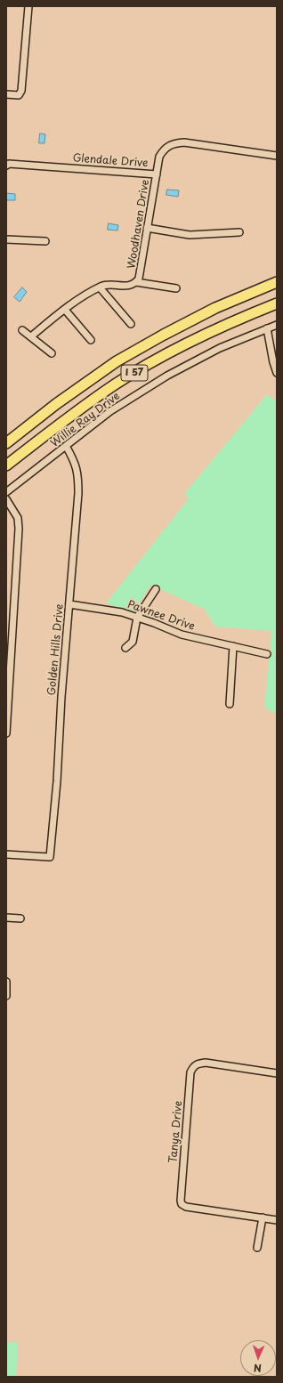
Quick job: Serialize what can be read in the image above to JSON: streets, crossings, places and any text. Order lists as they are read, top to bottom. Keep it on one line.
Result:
{"streets":{"highway":["I 57"],"street":["Glendale Drive","Woodhaven Drive","Willie Ray Drive","Pawnee Drive","Golden Hills Drive","Tanya Drive"]},"crossings":[["Glendale Drive","Woodhaven Drive"],["Willie Ray Drive","Golden Hills Drive"],["Pawnee Drive","Golden Hills Drive"]],"north":"bottom"}
